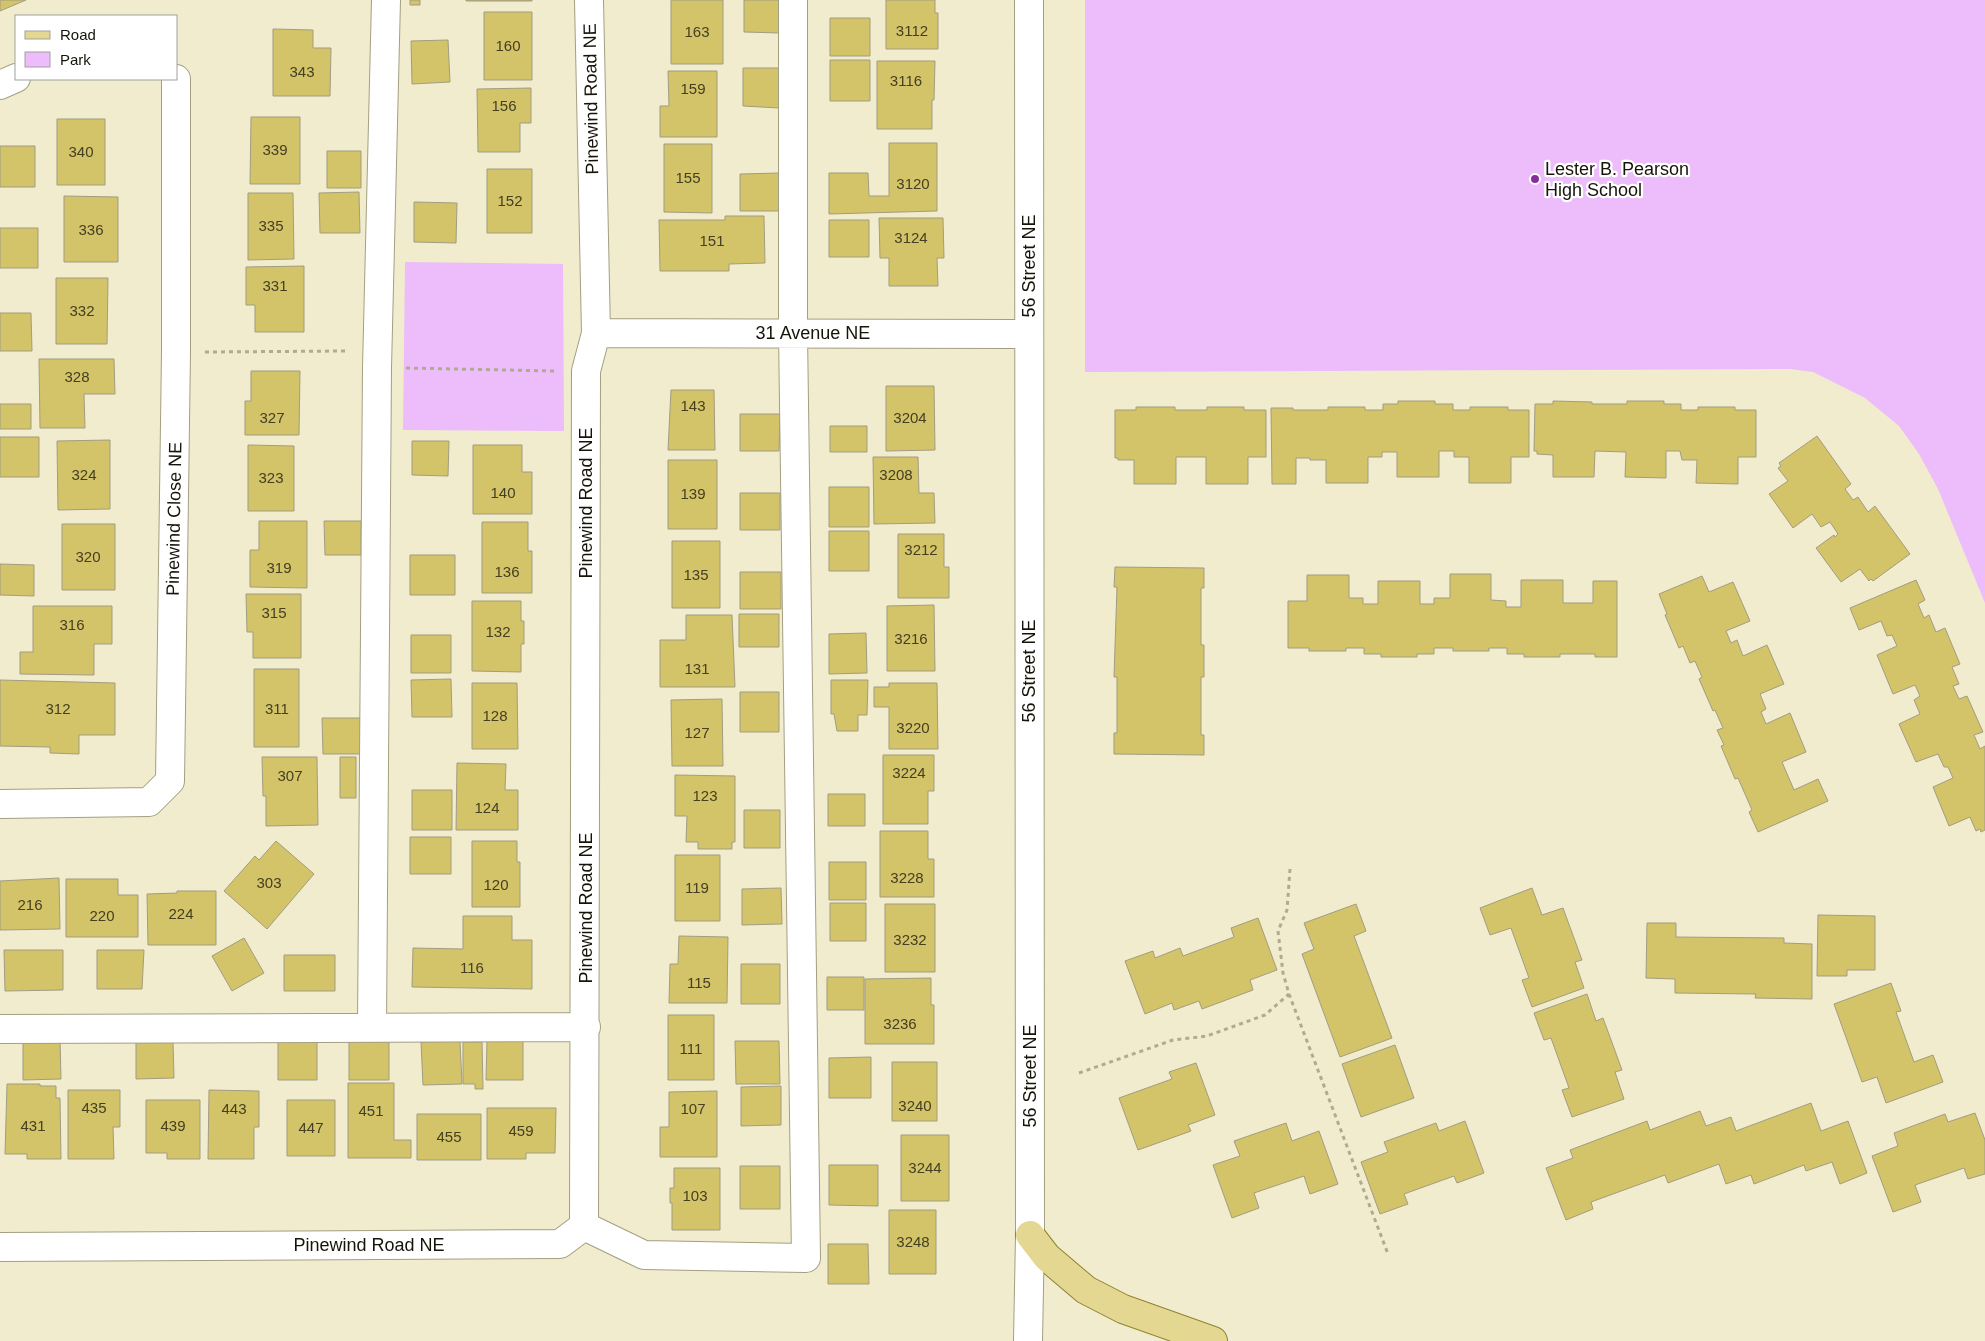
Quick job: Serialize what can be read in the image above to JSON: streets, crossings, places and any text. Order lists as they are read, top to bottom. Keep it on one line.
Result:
{"streets":{"street":["Pinewind Road NE","56 Street NE","31 Avenue NE","Pinewind Close NE"]},"crossings":[["Pinewind Road NE","31 Avenue NE"],["56 Street NE","31 Avenue NE"]],"places":["Lester B. Pearson High School"],"house_numbers":["3112","163","160","343","3116","159","156","339","340","155","3120","152","335","336","3124","151","331","332","328","143","327","3204","324","3208","323","140","139","3212","320","319","136","135","315","316","132","3216","131","312","311","128","3220","127","3224","307","123","124","3228","303","120","119","216","224","220","3232","116","115","3236","111","3240","435","443","107","451","431","439","447","459","455","3244","103","3248"],"legend":["Road","Park"]}
